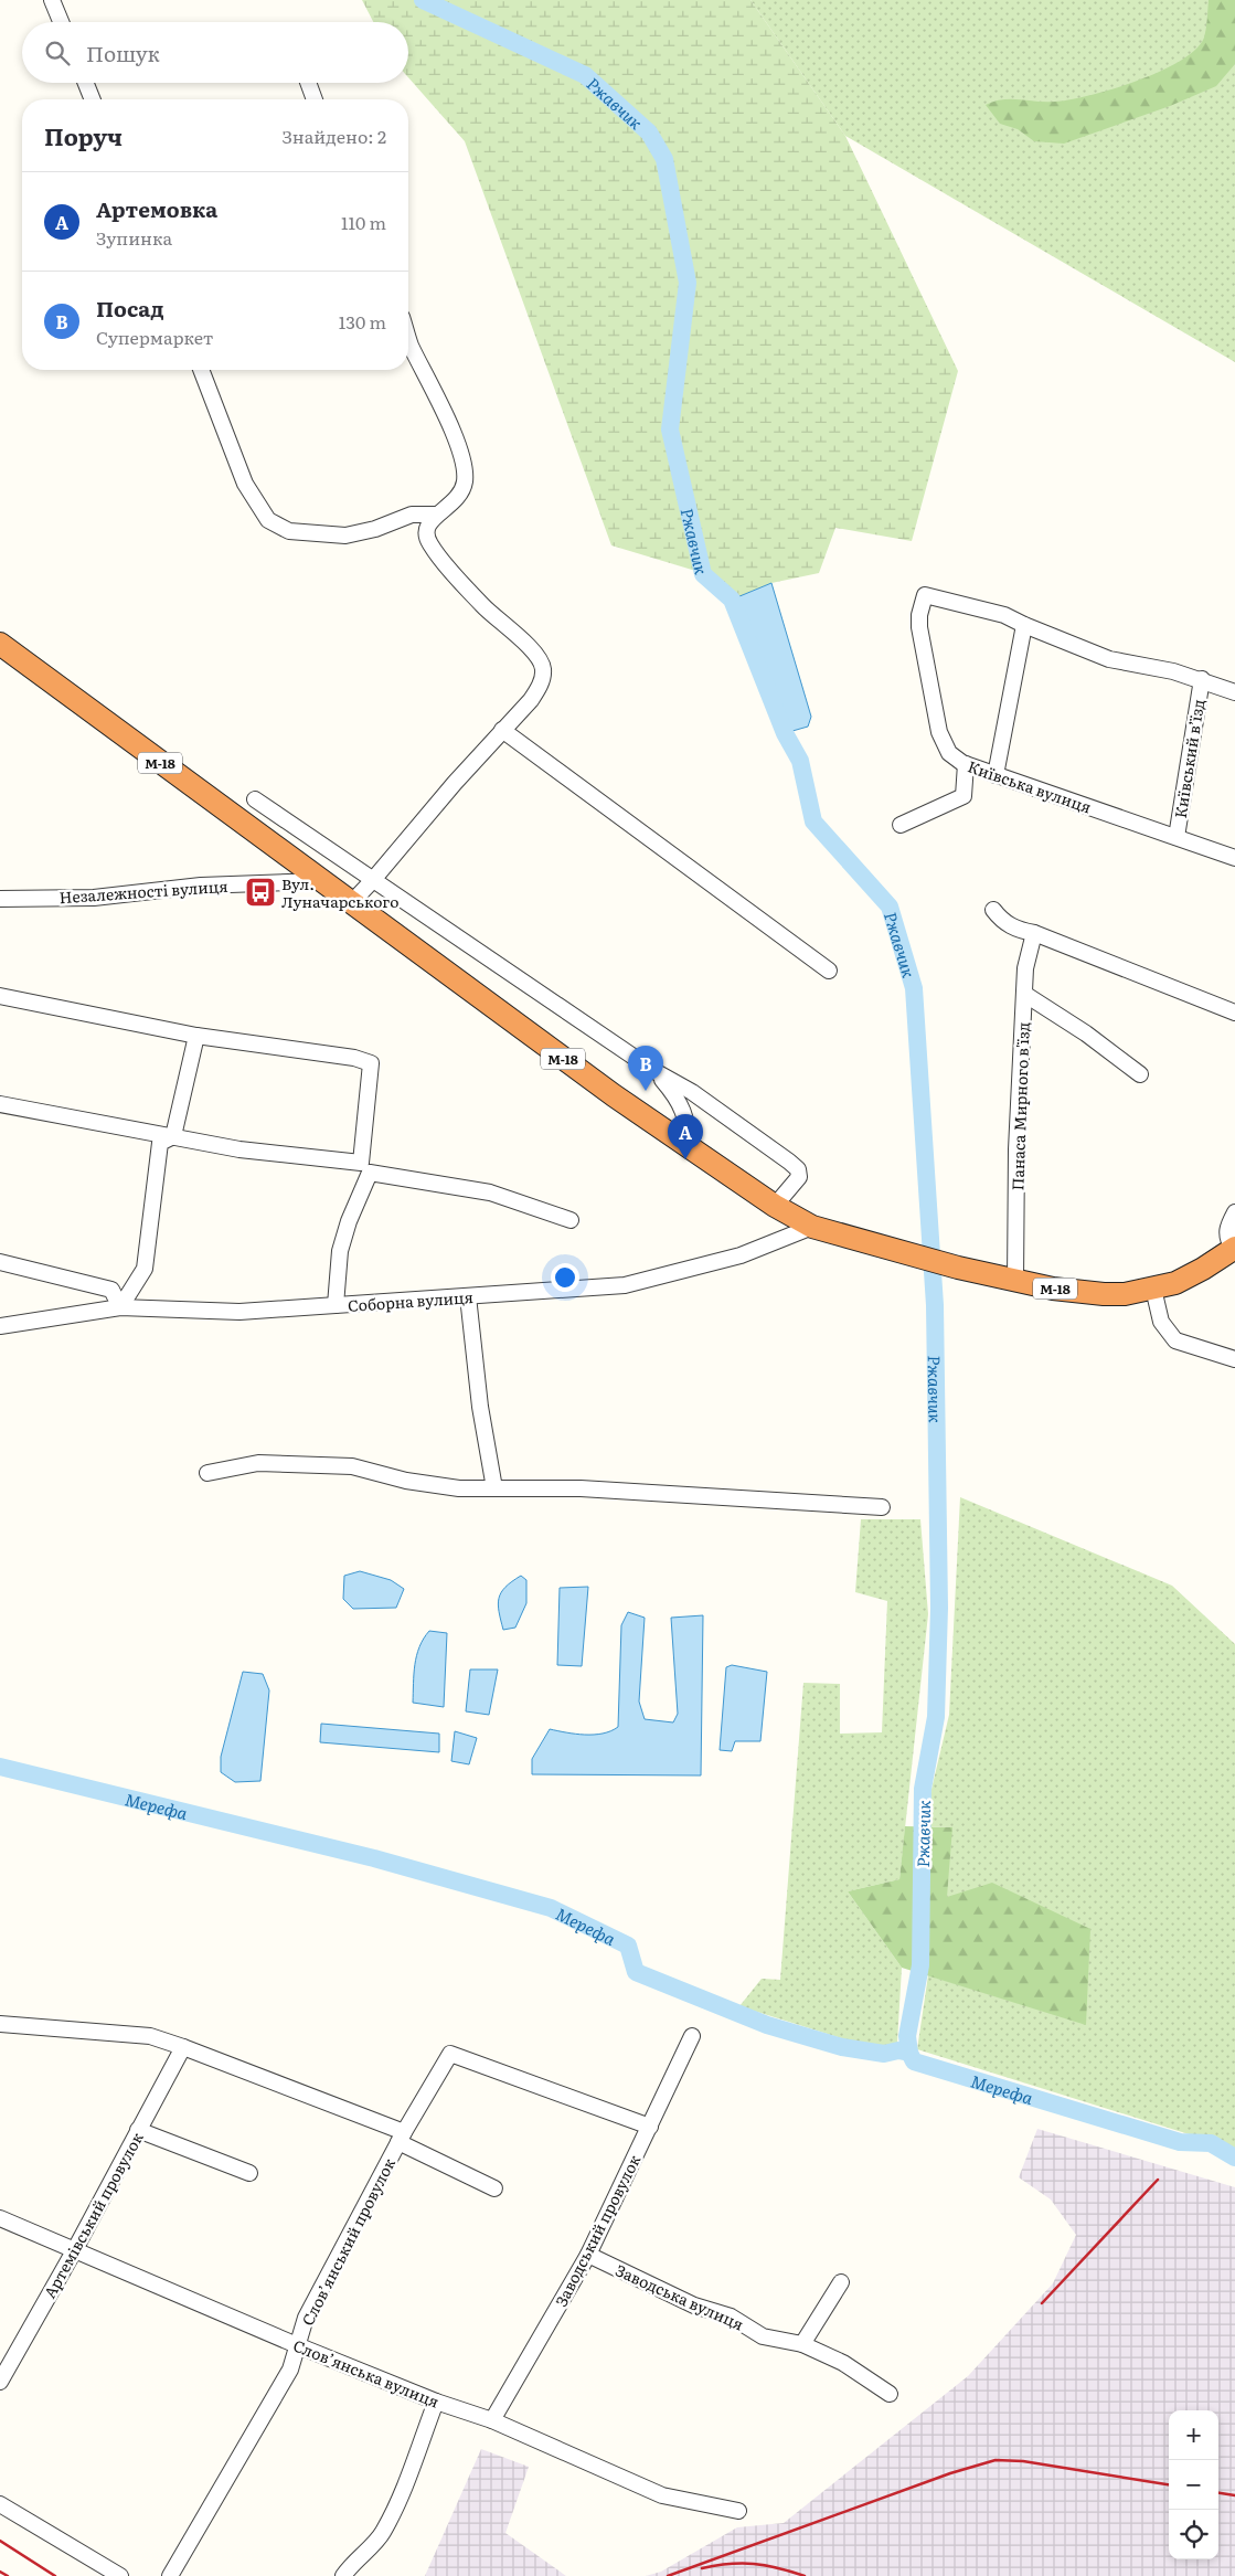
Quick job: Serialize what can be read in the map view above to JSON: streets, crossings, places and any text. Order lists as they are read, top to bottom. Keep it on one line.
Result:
{"streets":{"highway":["М-18"],"street":["Київський в’їзд","Київська вулиця","Незалежності вулиця","Панаса Мирного в'їзд","Соборна вулиця","Артемівський провулок","Заводський провулок","Слов’янський провулок","Заводська вулиця","Слов’янська вулиця"]},"crossings":[["Київський в’їзд","Київська вулиця"],["М-18","Незалежності вулиця"],["М-18","Панаса Мирного в'їзд"],["М-18","Соборна вулиця"],["Артемівський провулок","Слов’янська вулиця"],["Заводський провулок","Слов’янський провулок"],["Заводський провулок","Заводська вулиця"],["Заводський провулок","Слов’янська вулиця"],["Слов’янський провулок","Слов’янська вулиця"]],"water":["Ржавчик","Мерефа"],"places":{"bus stop":["Вул. Луначарського"]},"page":{"search":"Пошук","heading":["Поруч","Знайдено: 2"],"list":[{"mark":"A","name":"Артемовка","note":"Зупинка","value":"110 m"},{"mark":"B","name":"Посад","note":"Супермаркет","value":"130 m"}],"pins":["B","A"],"map_buttons":["+","−"]}}
